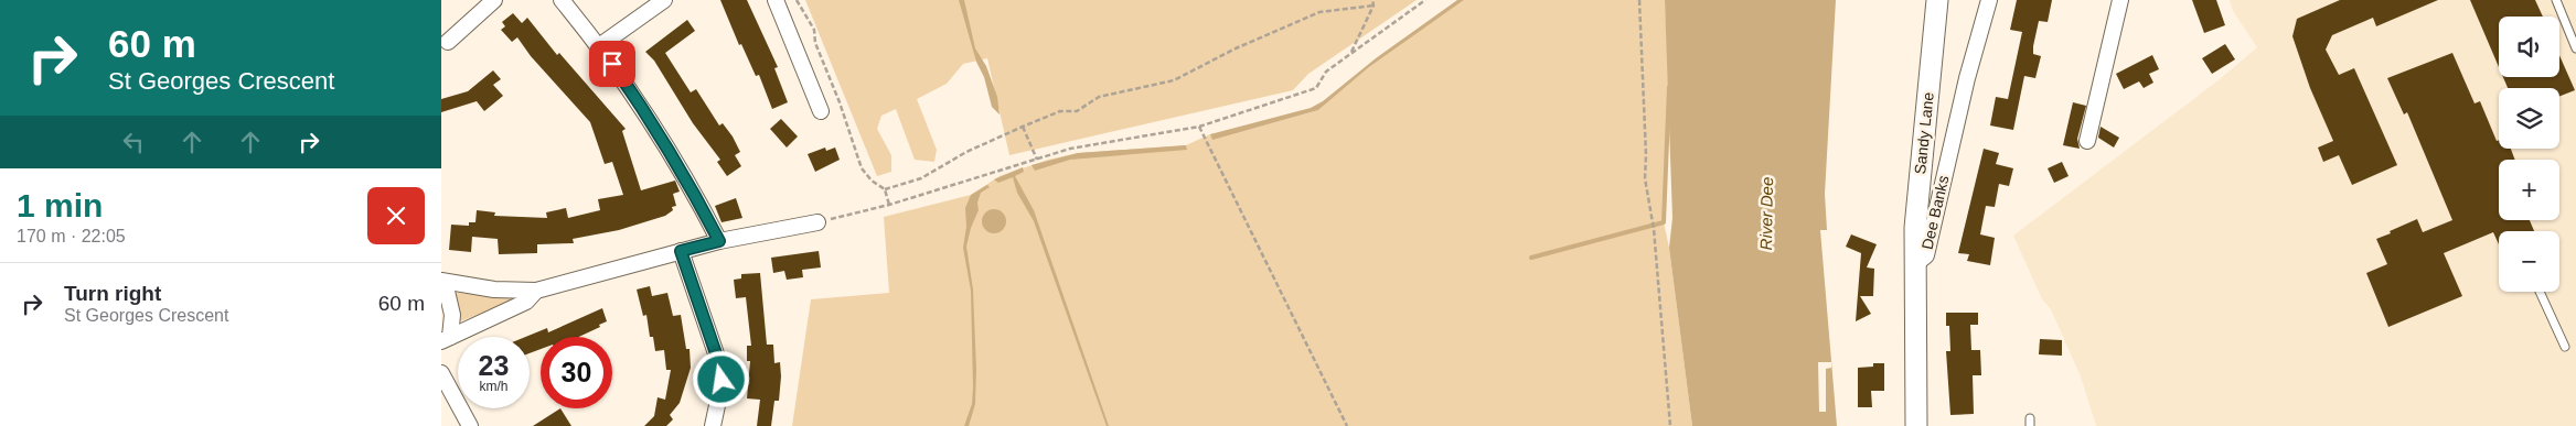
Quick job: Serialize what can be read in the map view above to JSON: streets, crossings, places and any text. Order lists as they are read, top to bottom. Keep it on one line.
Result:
{"streets":{"main road":["Sandy Lane","Dee Banks"]},"crossings":[["Sandy Lane","Dee Banks"]],"water":["River Dee"],"page":{"turn":["60 m","St Georges Crescent"],"map_buttons":["+","−"],"heading":["1 min","170 m · 22:05"],"list":[{"name":"Turn right","note":"St Georges Crescent","value":"60 m"}],"speed":"23 km/h","limit":"30"}}
